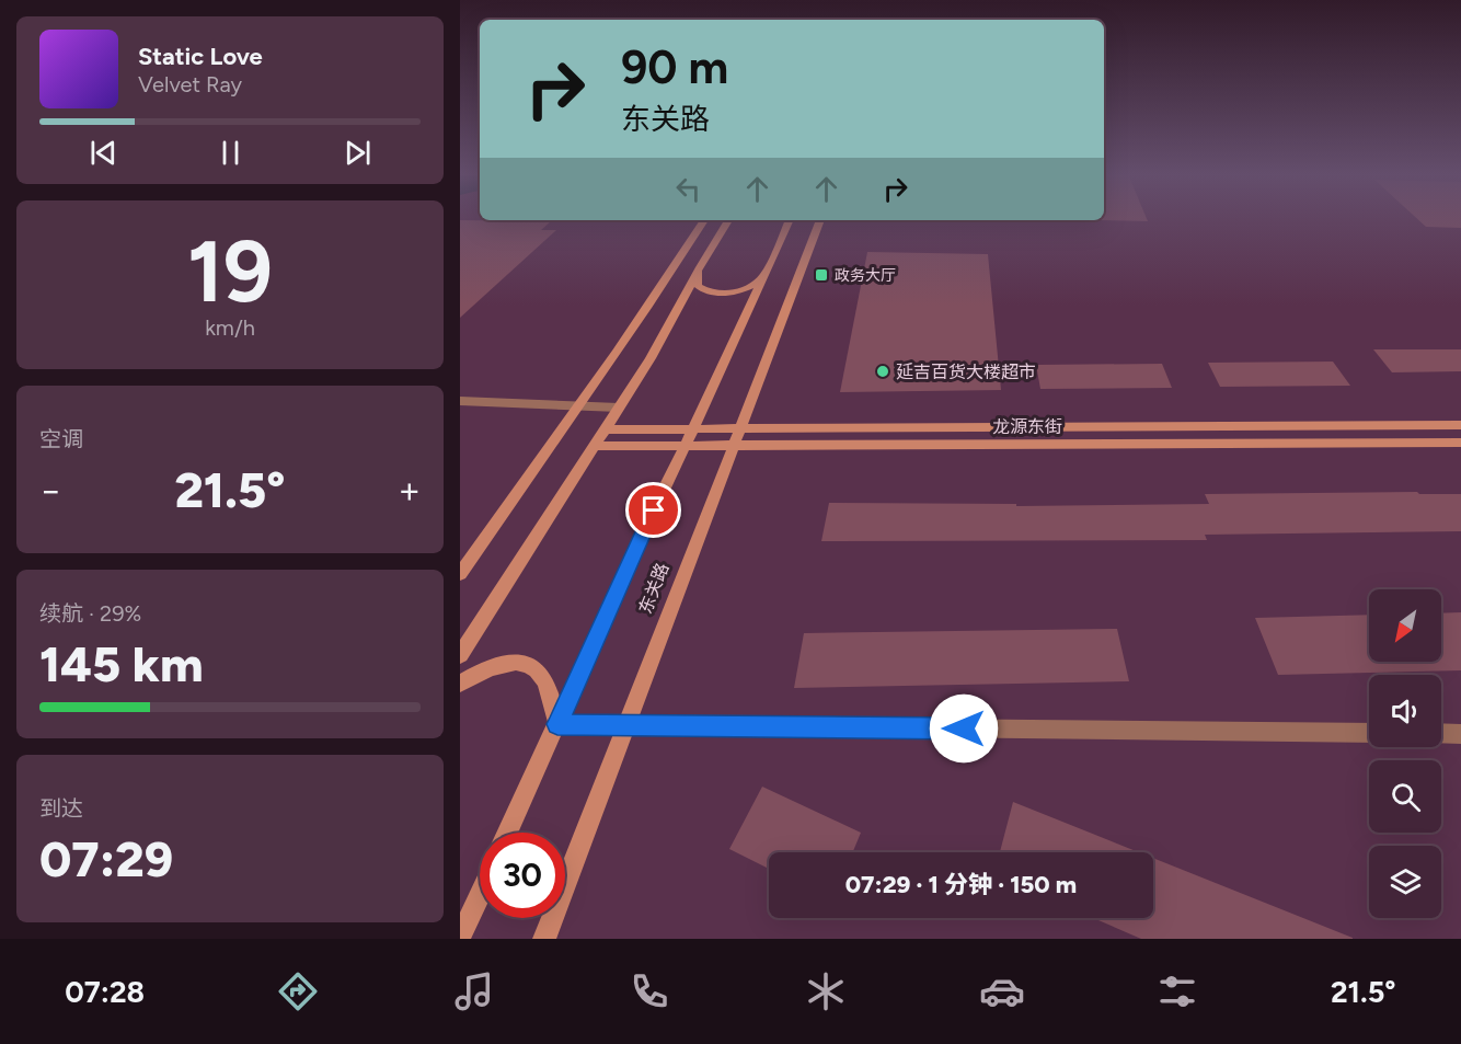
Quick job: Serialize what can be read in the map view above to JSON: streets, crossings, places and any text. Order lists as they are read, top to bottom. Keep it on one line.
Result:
{"streets":{"main road":["龙源东街","东关路"]},"crossings":[["龙源东街","东关路"]],"places":{"transit":["政务大厅"],"other":["延吉百货大楼超市"]},"north":"bottom left","page":{"turn":["90 m","东关路"],"song":["Static Love","Velvet Ray"],"tile":[["19","km/h"],"空调",["续航 · 29%","145 km"],["到达","07:29"]],"heat":["−","21.5°","+"],"limit":"30","trip":"07:29 · 1 分钟 · 150 m","tabs":["07:28","21.5°"]}}
